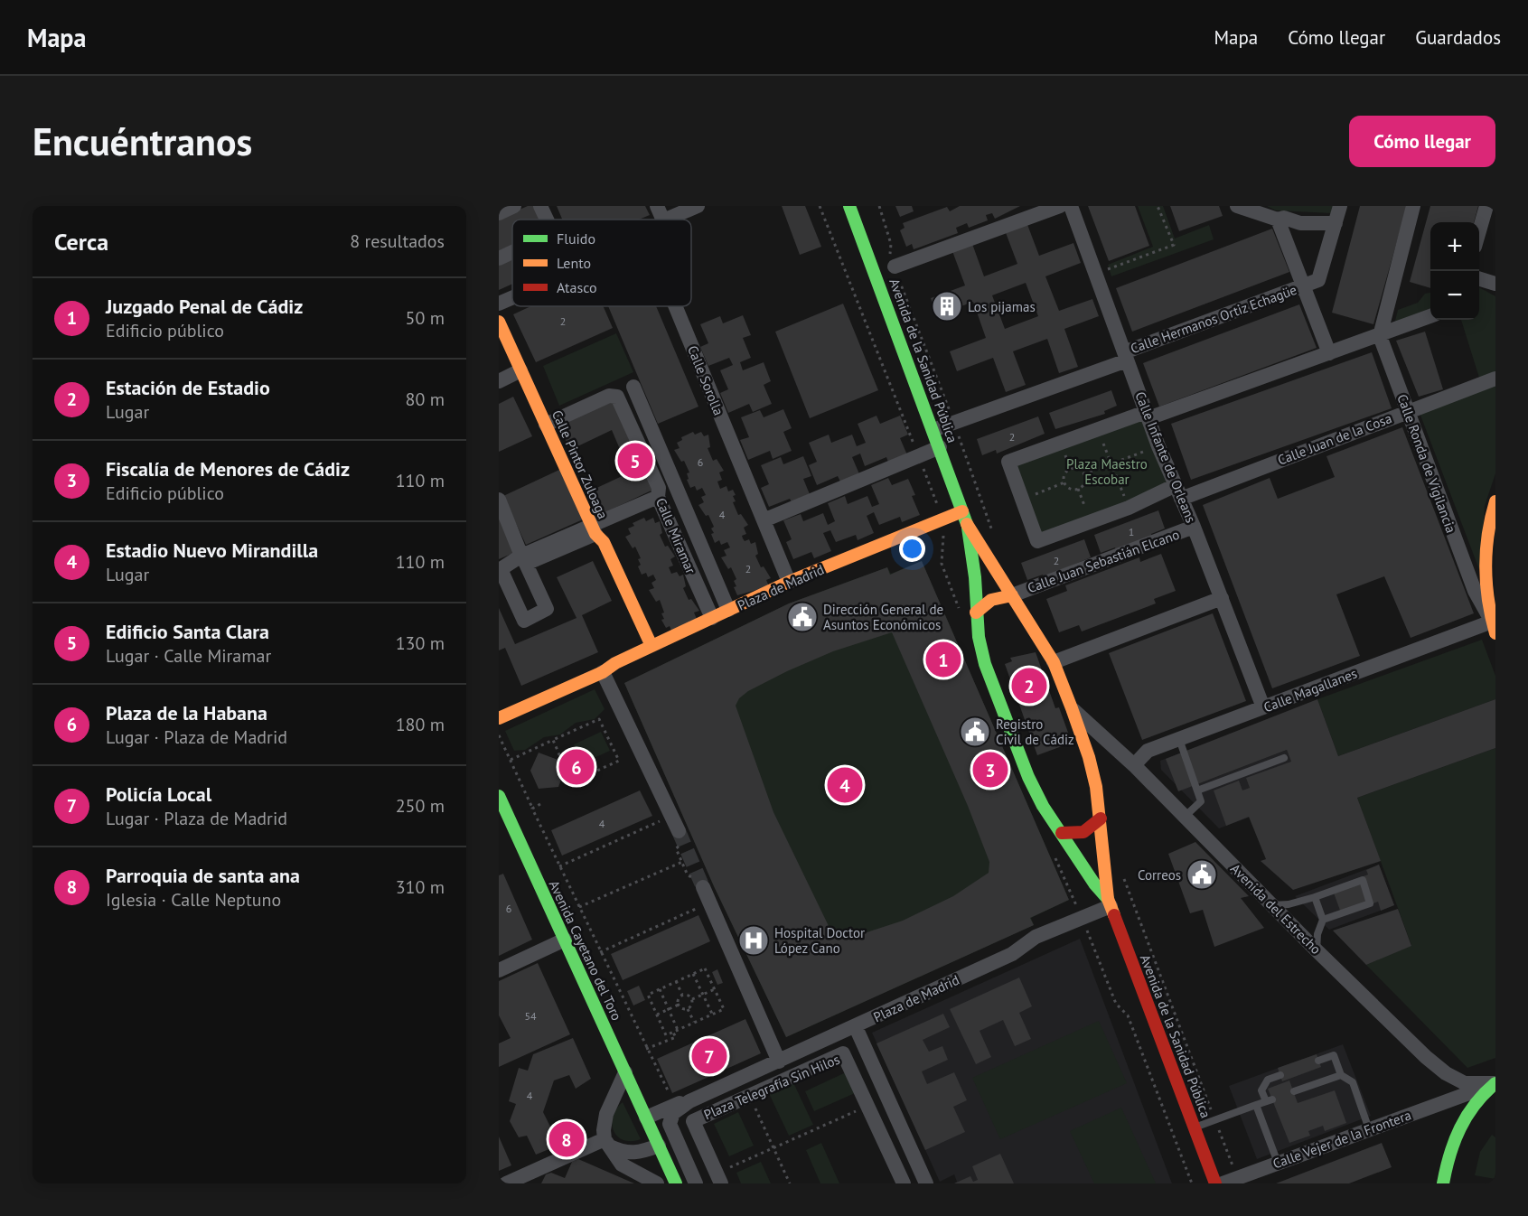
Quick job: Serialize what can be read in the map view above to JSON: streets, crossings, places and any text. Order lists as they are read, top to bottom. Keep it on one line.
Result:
{"streets":{"main road":["Avenida de la Sanidad Pública","Calle Pintor Zuloaga","Plaza de Madrid","Avenida Cayetano del Toro"],"street":["Calle Hermanos Ortiz Echagüe","Calle Sorolla","Calle Juan de la Cosa","Calle Infante de Orleans","Calle Ronda de Vigilancia","Calle Miramar","Calle Juan Sebastián Elcano","Calle Magallanes","Avenida del Estrecho","Plaza Telegrafía Sin Hilos","Calle Vejer de la Frontera"]},"crossings":[["Calle Hermanos Ortiz Echagüe","Avenida de la Sanidad Pública"],["Calle Hermanos Ortiz Echagüe","Calle Infante de Orleans"],["Avenida de la Sanidad Pública","Calle Juan Sebastián Elcano"],["Avenida de la Sanidad Pública","Plaza de Madrid"],["Avenida de la Sanidad Pública","Avenida del Estrecho"],["Calle Sorolla","Plaza de Madrid"],["Calle Juan de la Cosa","Calle Infante de Orleans"],["Calle Juan de la Cosa","Calle Ronda de Vigilancia"],["Calle Infante de Orleans","Calle Juan Sebastián Elcano"],["Calle Infante de Orleans","Calle Magallanes"],["Calle Ronda de Vigilancia","Calle Magallanes"],["Calle Pintor Zuloaga","Calle Miramar"],["Calle Pintor Zuloaga","Plaza de Madrid"],["Calle Miramar","Plaza de Madrid"],["Plaza de Madrid","Avenida Cayetano del Toro"],["Calle Magallanes","Avenida del Estrecho"],["Avenida del Estrecho","Calle Vejer de la Frontera"]],"parks":["Plaza Maestro Escobar"],"places":{"building":["Los pijamas"],"public building":["Dirección General de Asuntos Económicos","Registro Civil de Cádiz","Correos"],"hospital":["Hospital Doctor López Cano"]},"house_numbers":["2","2","6","4","1","2","2","4","6","54","4"],"legend":["Fluido","Lento","Atasco"],"page":{"header":"Mapa","nav":["Mapa","Cómo llegar","Guardados"],"buttons":"Cómo llegar","title":"Encuéntranos","heading":["Cerca","8 resultados"],"map_buttons":["+","−"],"list":[{"mark":"1","name":"Juzgado Penal de Cádiz","note":"Edificio público","value":"50 m"},{"mark":"2","name":"Estación de Estadio","note":"Lugar","value":"80 m"},{"mark":"3","name":"Fiscalía de Menores de Cádiz","note":"Edificio público","value":"110 m"},{"mark":"4","name":"Estadio Nuevo Mirandilla","note":"Lugar","value":"110 m"},{"mark":"5","name":"Edificio Santa Clara","note":"Lugar · Calle Miramar","value":"130 m"},{"mark":"6","name":"Plaza de la Habana","note":"Lugar · Plaza de Madrid","value":"180 m"},{"mark":"7","name":"Policía Local","note":"Lugar · Plaza de Madrid","value":"250 m"},{"mark":"8","name":"Parroquia de santa ana","note":"Iglesia · Calle Neptuno","value":"310 m"}],"pins":["5","1","2","6","3","4","7","8"]}}
